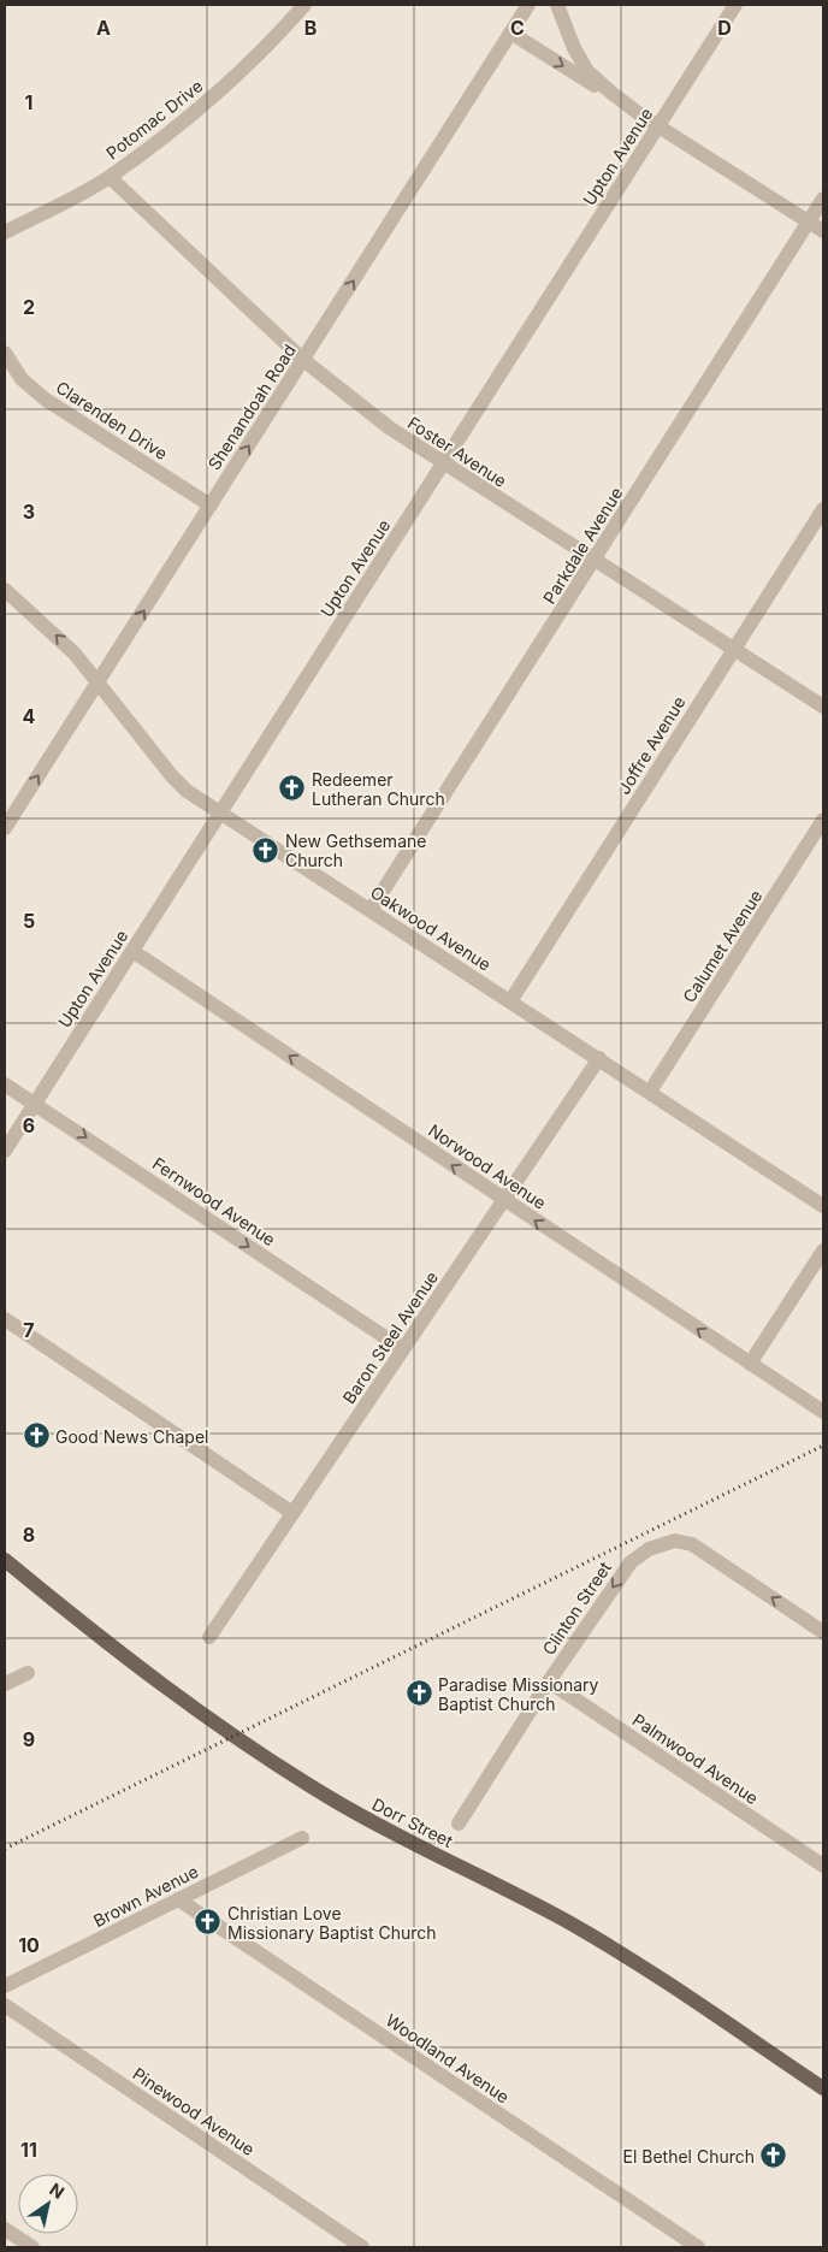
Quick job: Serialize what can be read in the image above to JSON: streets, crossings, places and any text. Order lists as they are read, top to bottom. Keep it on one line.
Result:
{"streets":{"main road":["Dorr Street"],"street":["Potomac Drive","Upton Avenue","Shenandoah Road","Clarenden Drive","Foster Avenue","Parkdale Avenue","Joffre Avenue","Oakwood Avenue","Calumet Avenue","Norwood Avenue","Fernwood Avenue","Baron Steel Avenue","Clinton Street","Palmwood Avenue","Brown Avenue","Woodland Avenue","Pinewood Avenue"]},"crossings":[["Potomac Drive","Foster Avenue"],["Upton Avenue","Foster Avenue"],["Upton Avenue","Oakwood Avenue"],["Upton Avenue","Norwood Avenue"],["Upton Avenue","Fernwood Avenue"],["Shenandoah Road","Clarenden Drive"],["Shenandoah Road","Foster Avenue"],["Shenandoah Road","Oakwood Avenue"],["Foster Avenue","Parkdale Avenue"],["Foster Avenue","Joffre Avenue"],["Parkdale Avenue","Oakwood Avenue"],["Joffre Avenue","Oakwood Avenue"],["Oakwood Avenue","Calumet Avenue"],["Oakwood Avenue","Baron Steel Avenue"],["Norwood Avenue","Baron Steel Avenue"],["Fernwood Avenue","Baron Steel Avenue"],["Clinton Street","Palmwood Avenue"],["Brown Avenue","Woodland Avenue"]],"one_way":["Shenandoah Road","Norwood Avenue","Fernwood Avenue"],"places":{"church":["Redeemer Lutheran Church","New Gethsemane Church","Good News Chapel","Paradise Missionary Baptist Church","Christian Love Missionary Baptist Church","El Bethel Church"]},"north":"top right","grid":{"columns":["A","B","C","D"],"rows":["1","2","3","4","5","6","7","8","9","10","11"]}}
